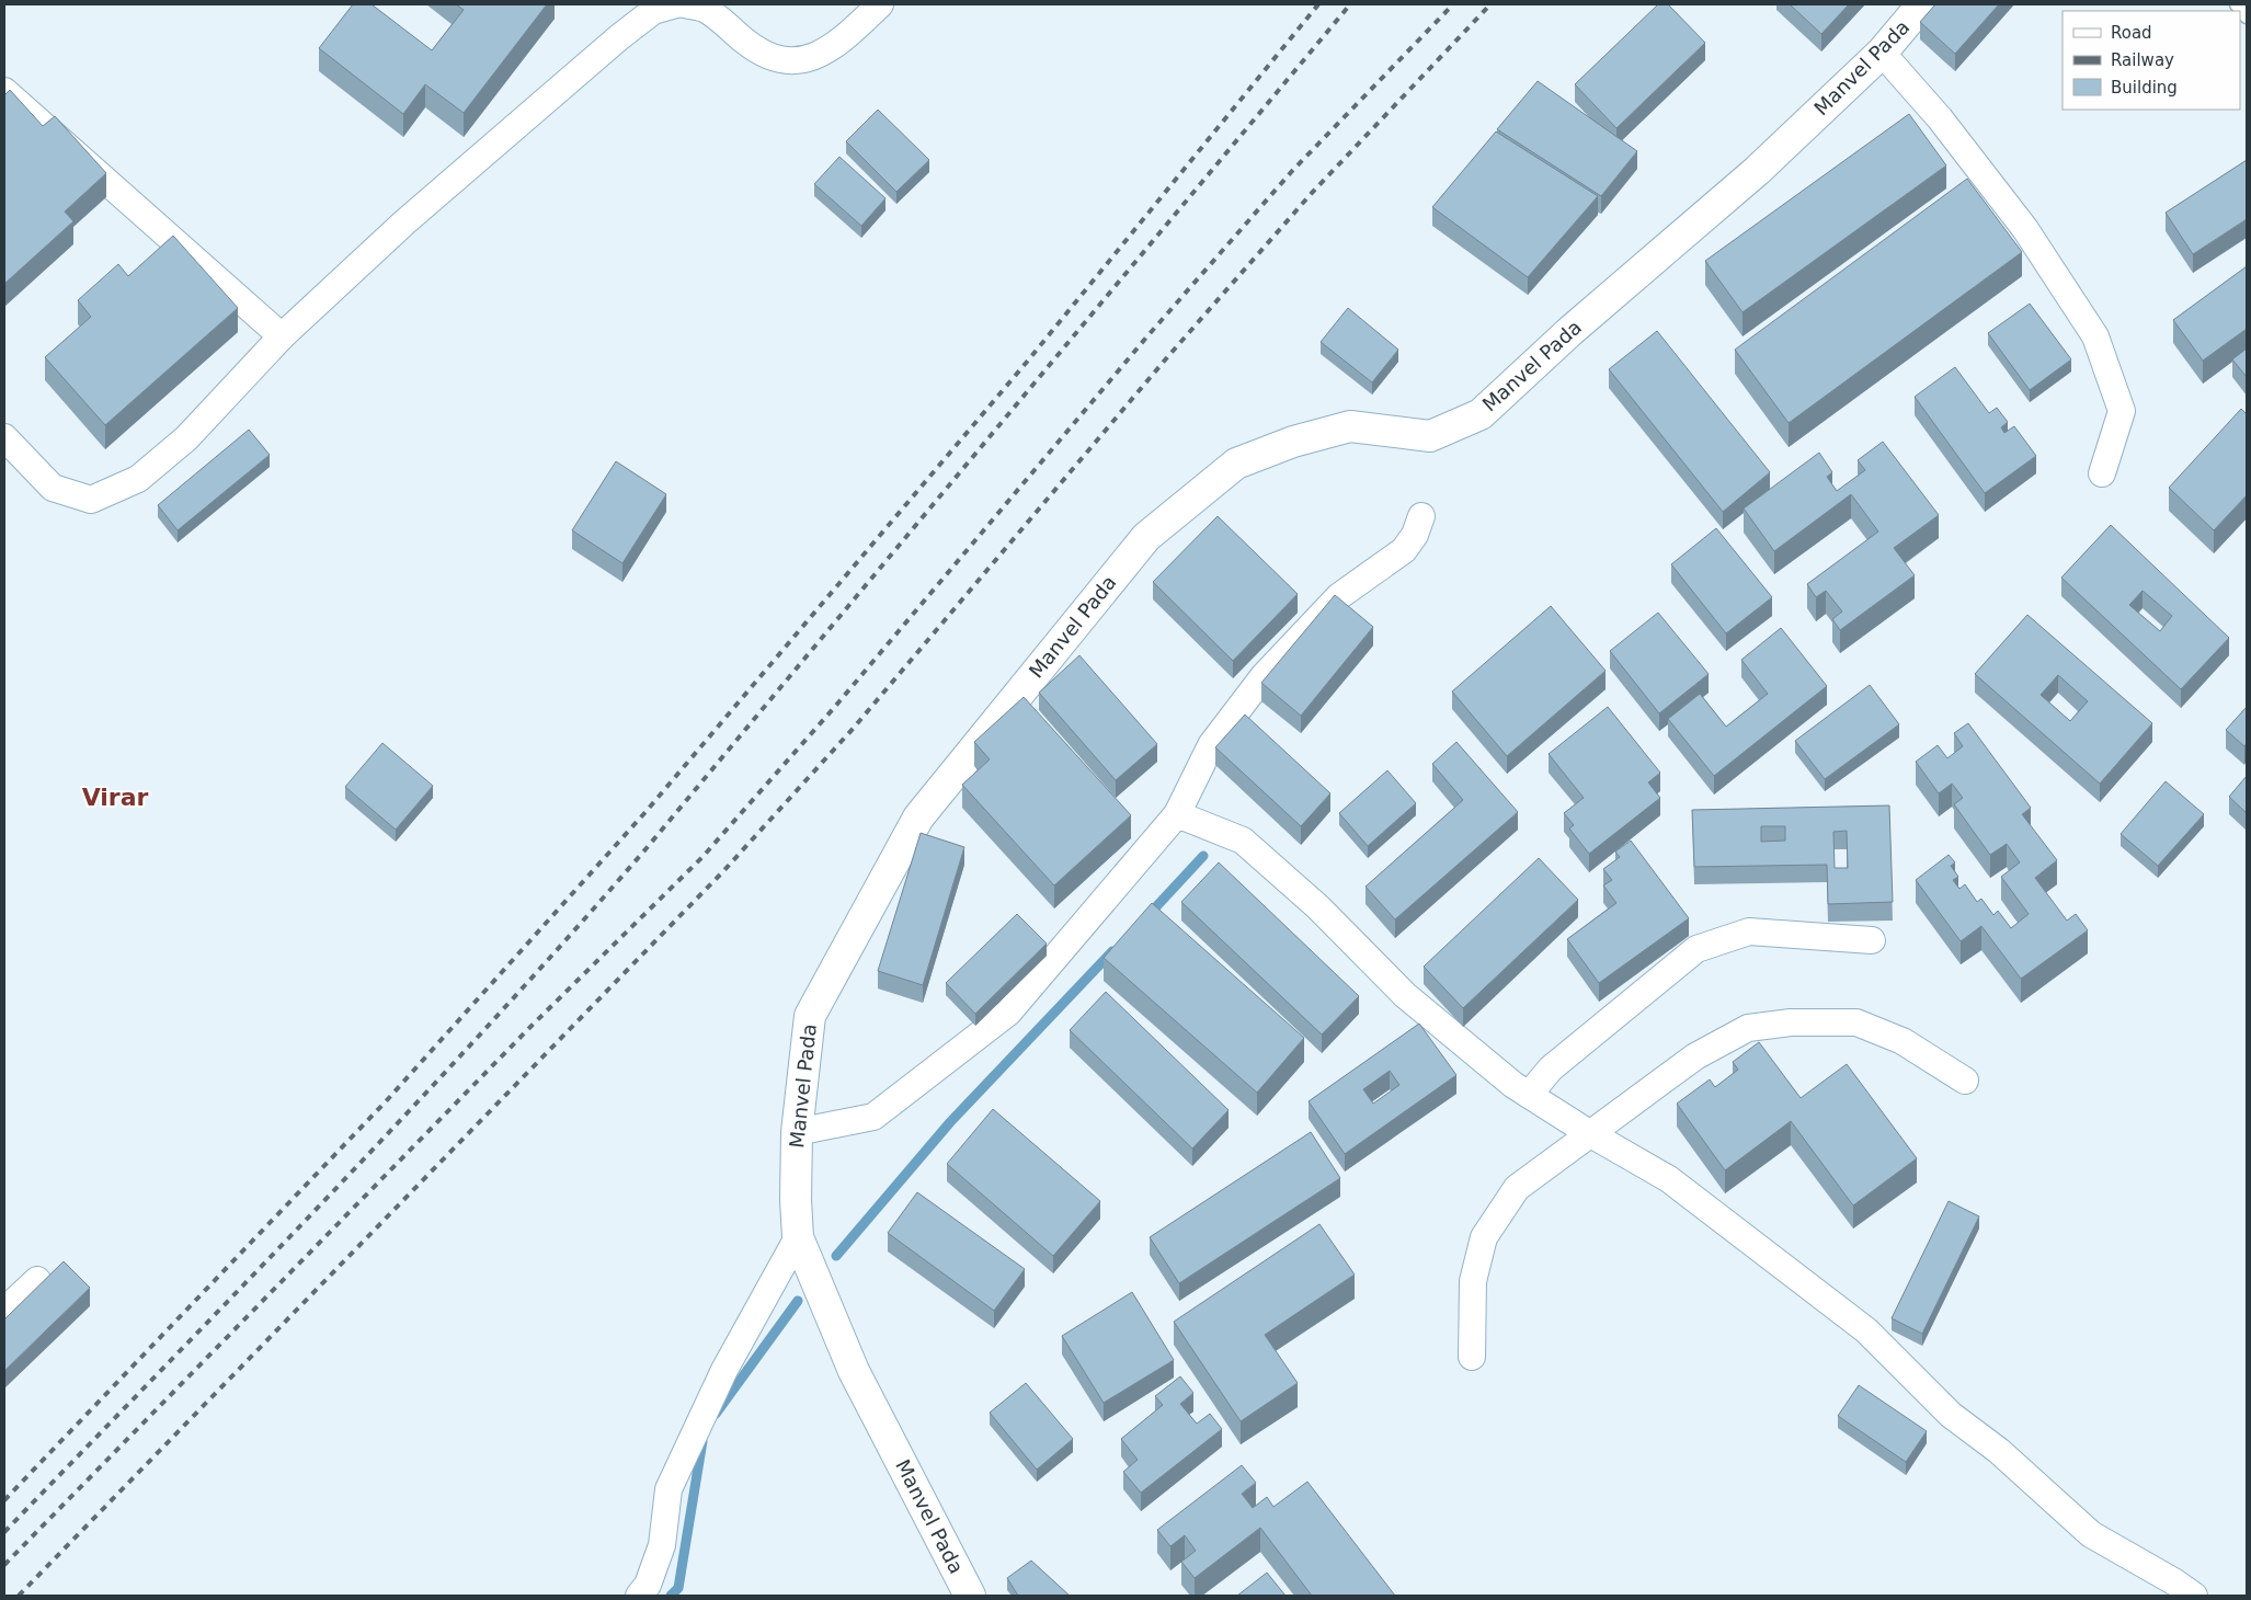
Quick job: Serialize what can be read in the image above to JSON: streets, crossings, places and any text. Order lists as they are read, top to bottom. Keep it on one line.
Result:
{"streets":{"main road":["Manvel Pada"]},"districts":["Virar"],"legend":["Road","Railway","Building"]}
